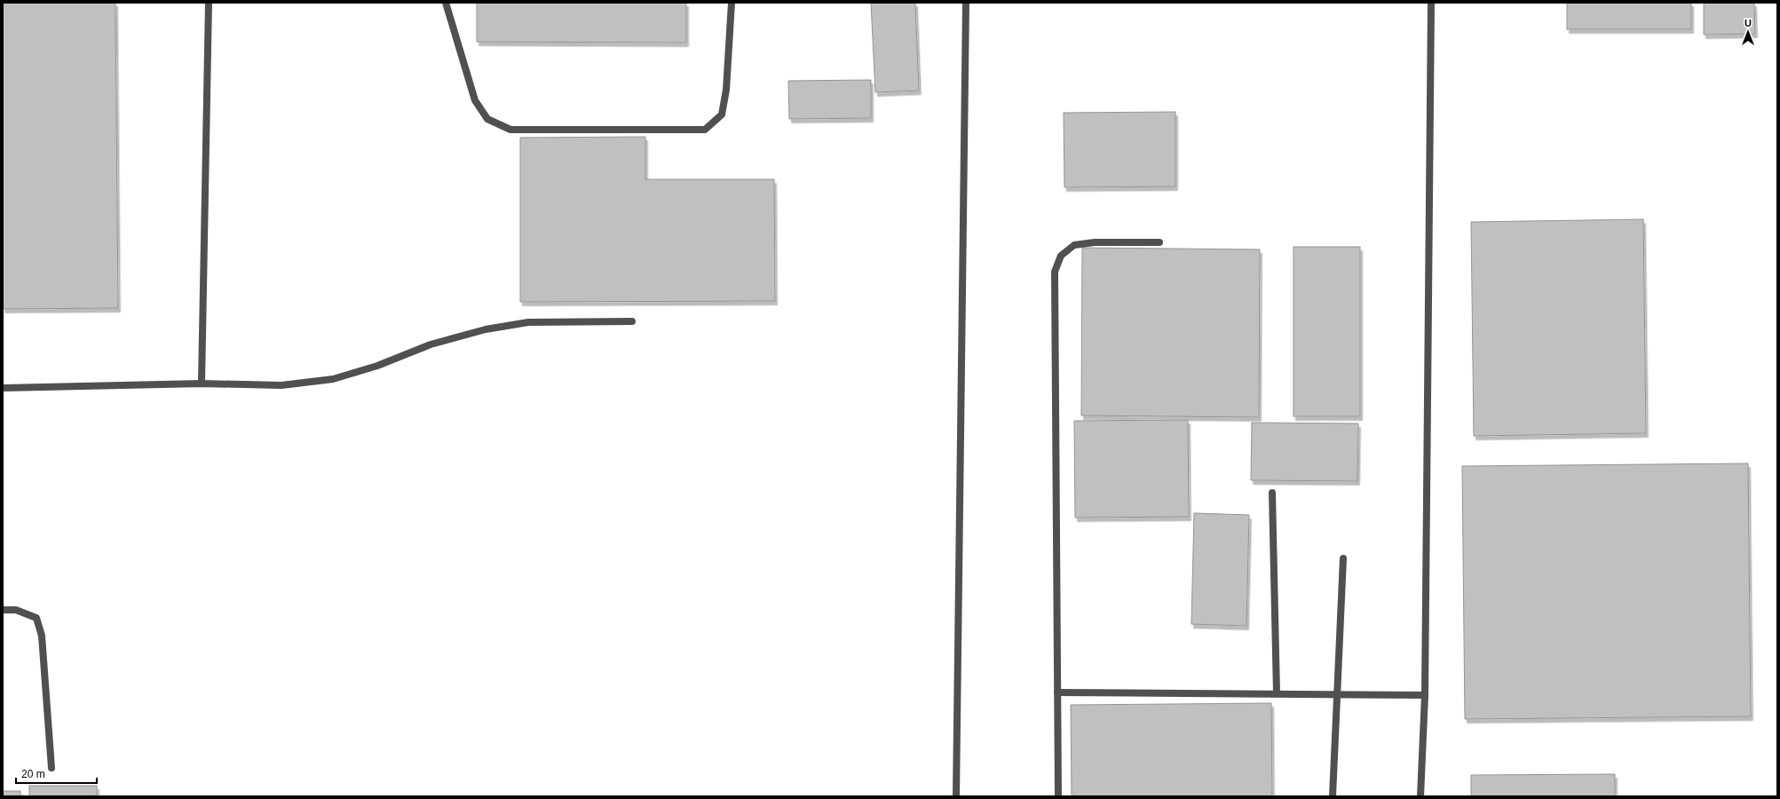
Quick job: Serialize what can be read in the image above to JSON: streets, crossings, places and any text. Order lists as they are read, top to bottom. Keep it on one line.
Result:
{"scale_bar":"20 m","north":"top"}
